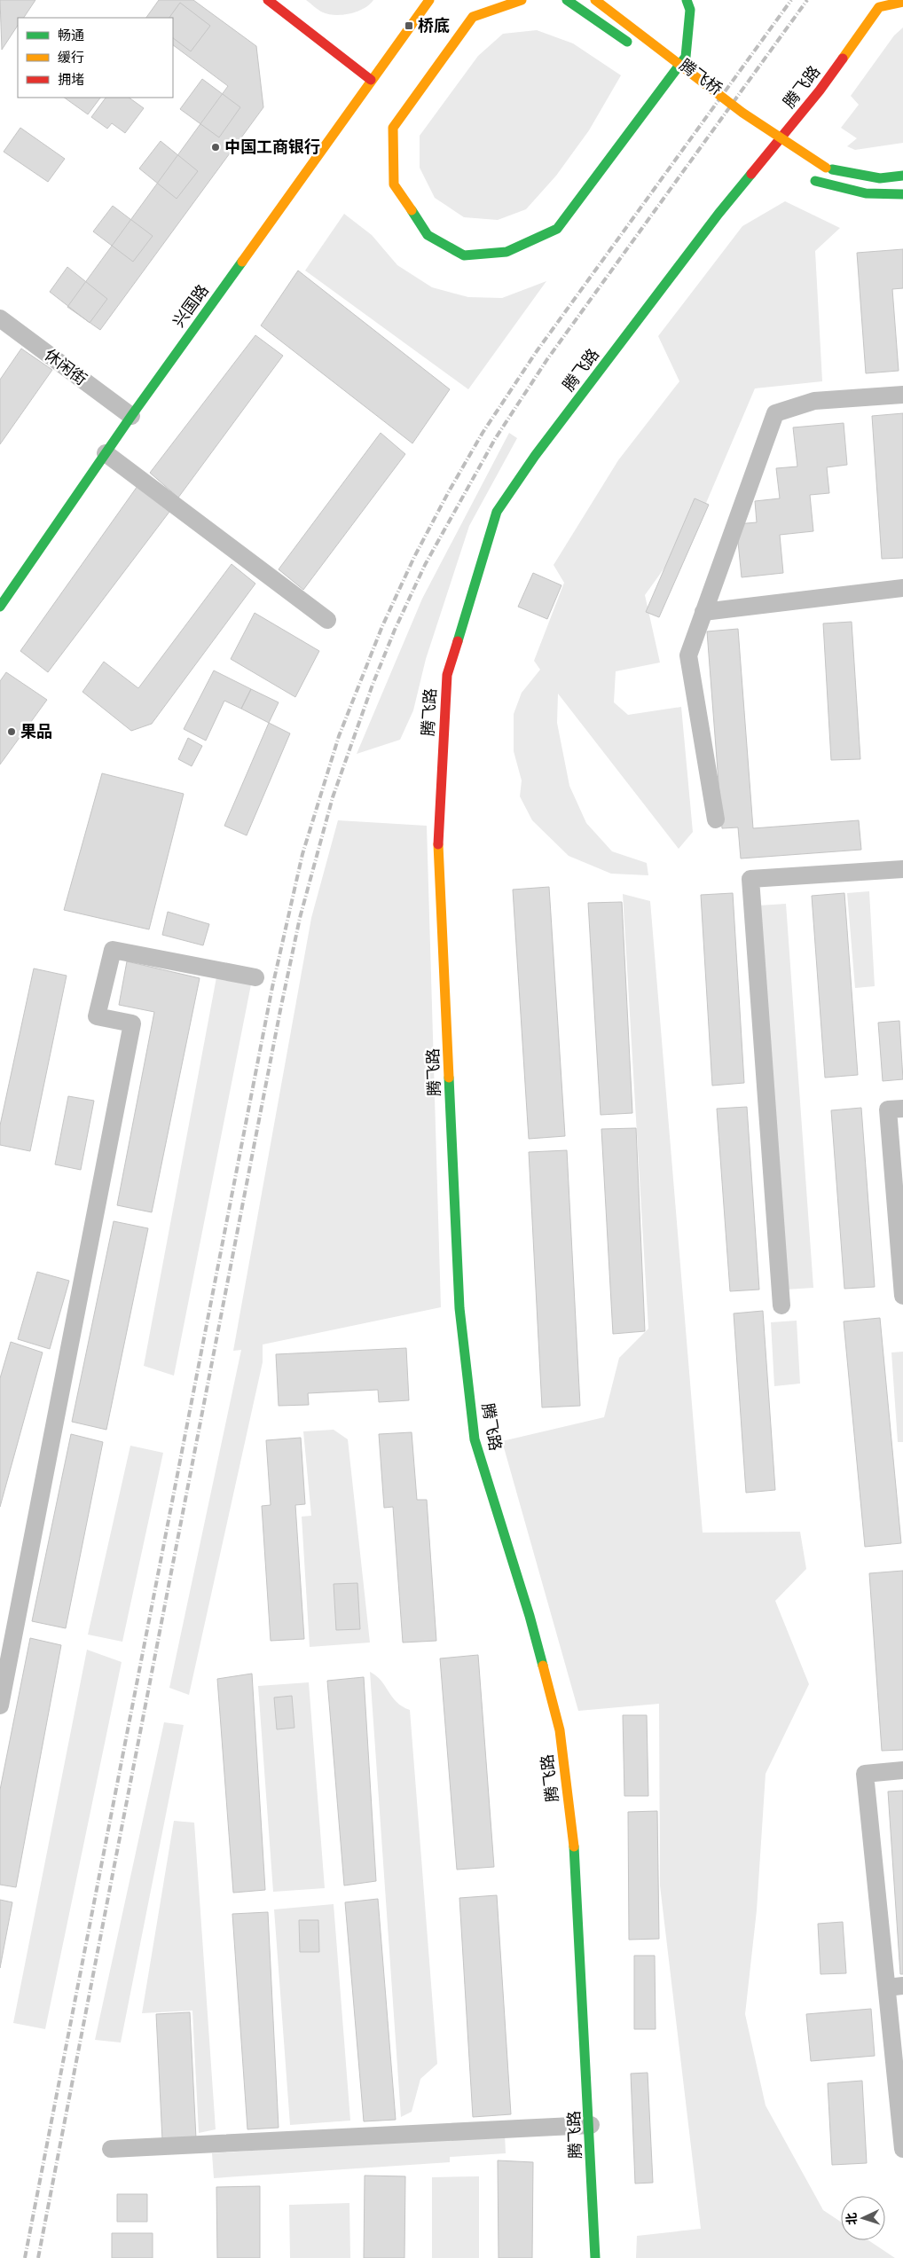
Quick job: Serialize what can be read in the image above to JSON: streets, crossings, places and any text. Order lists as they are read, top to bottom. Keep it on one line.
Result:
{"streets":{"street":["腾飞桥","腾飞路","兴国路","休闲街"]},"crossings":[["兴国路","休闲街"]],"places":{"transit":["桥底"],"other":["中国工商银行","果品"]},"legend":["畅通","缓行","拥堵"],"north":"left"}
